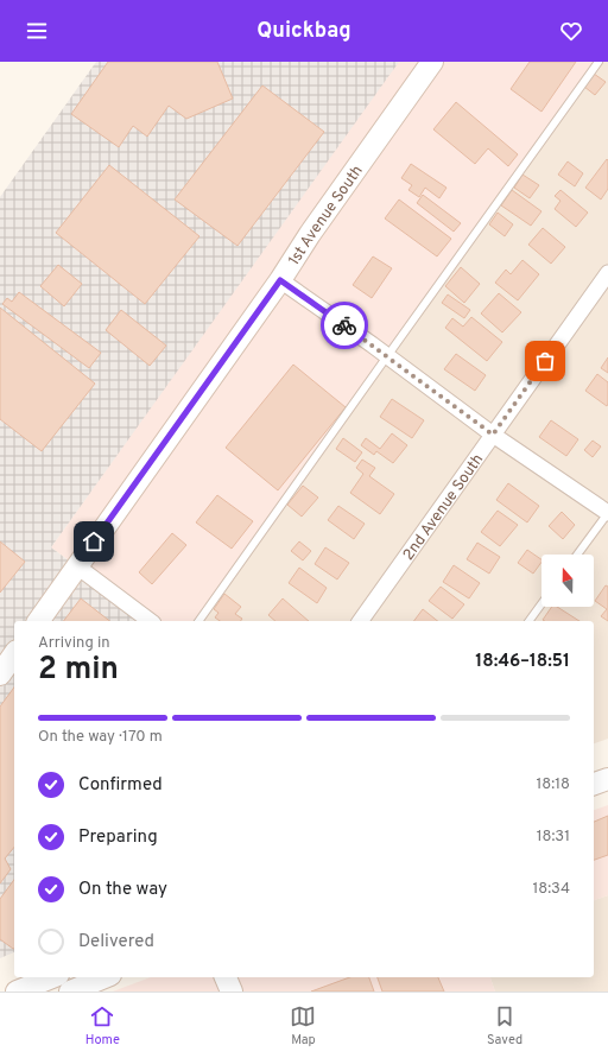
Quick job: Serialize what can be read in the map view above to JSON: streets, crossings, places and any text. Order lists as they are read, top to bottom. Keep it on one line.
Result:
{"streets":{"street":["1st Avenue South","2nd Avenue South"]},"north":"top","page":{"header":"Quickbag","heading":["2 min","Arriving in","18:46–18:51"],"bar":"On the way · 170 m","list":[["Confirmed","18:18"],["Preparing","18:31"],["On the way","18:34"],"Delivered"],"tabs":["Home","Map","Saved"]}}
